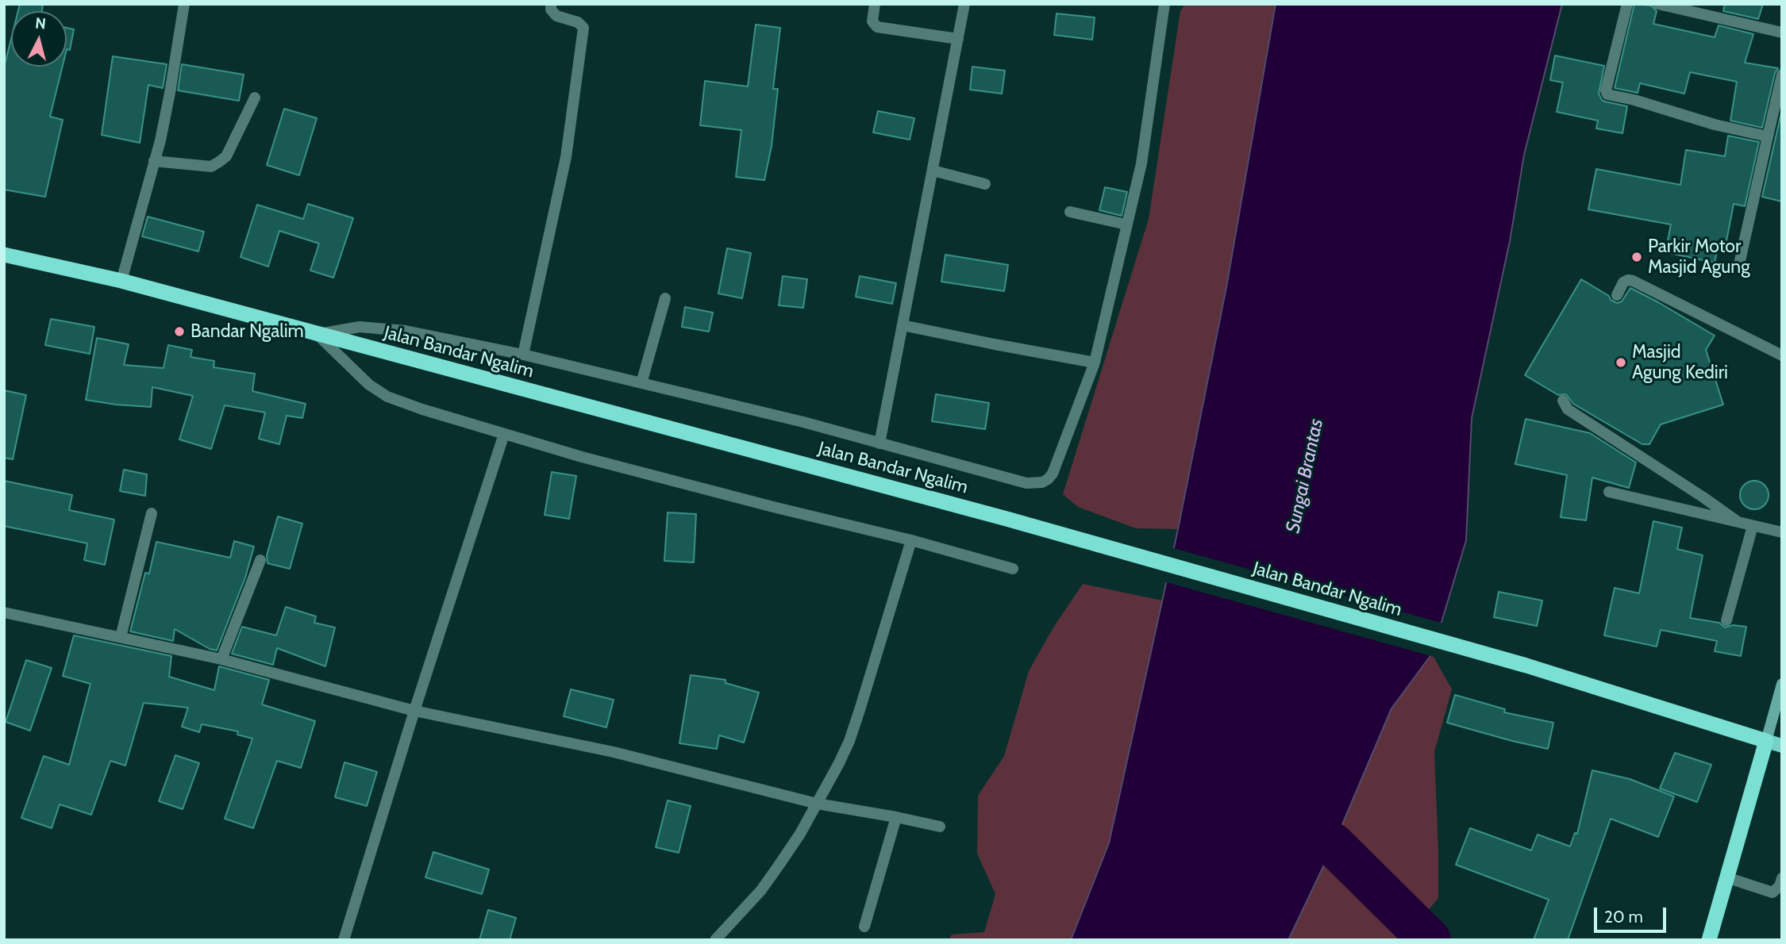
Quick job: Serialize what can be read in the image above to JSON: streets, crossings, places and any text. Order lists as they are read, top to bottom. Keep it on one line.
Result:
{"streets":{"highway":["Jalan Bandar Ngalim"]},"water":["Sungai Brantas"],"places":["Parkir Motor Masjid Agung","Bandar Ngalim","Masjid Agung Kediri"],"scale_bar":"20 m","north":"top"}
